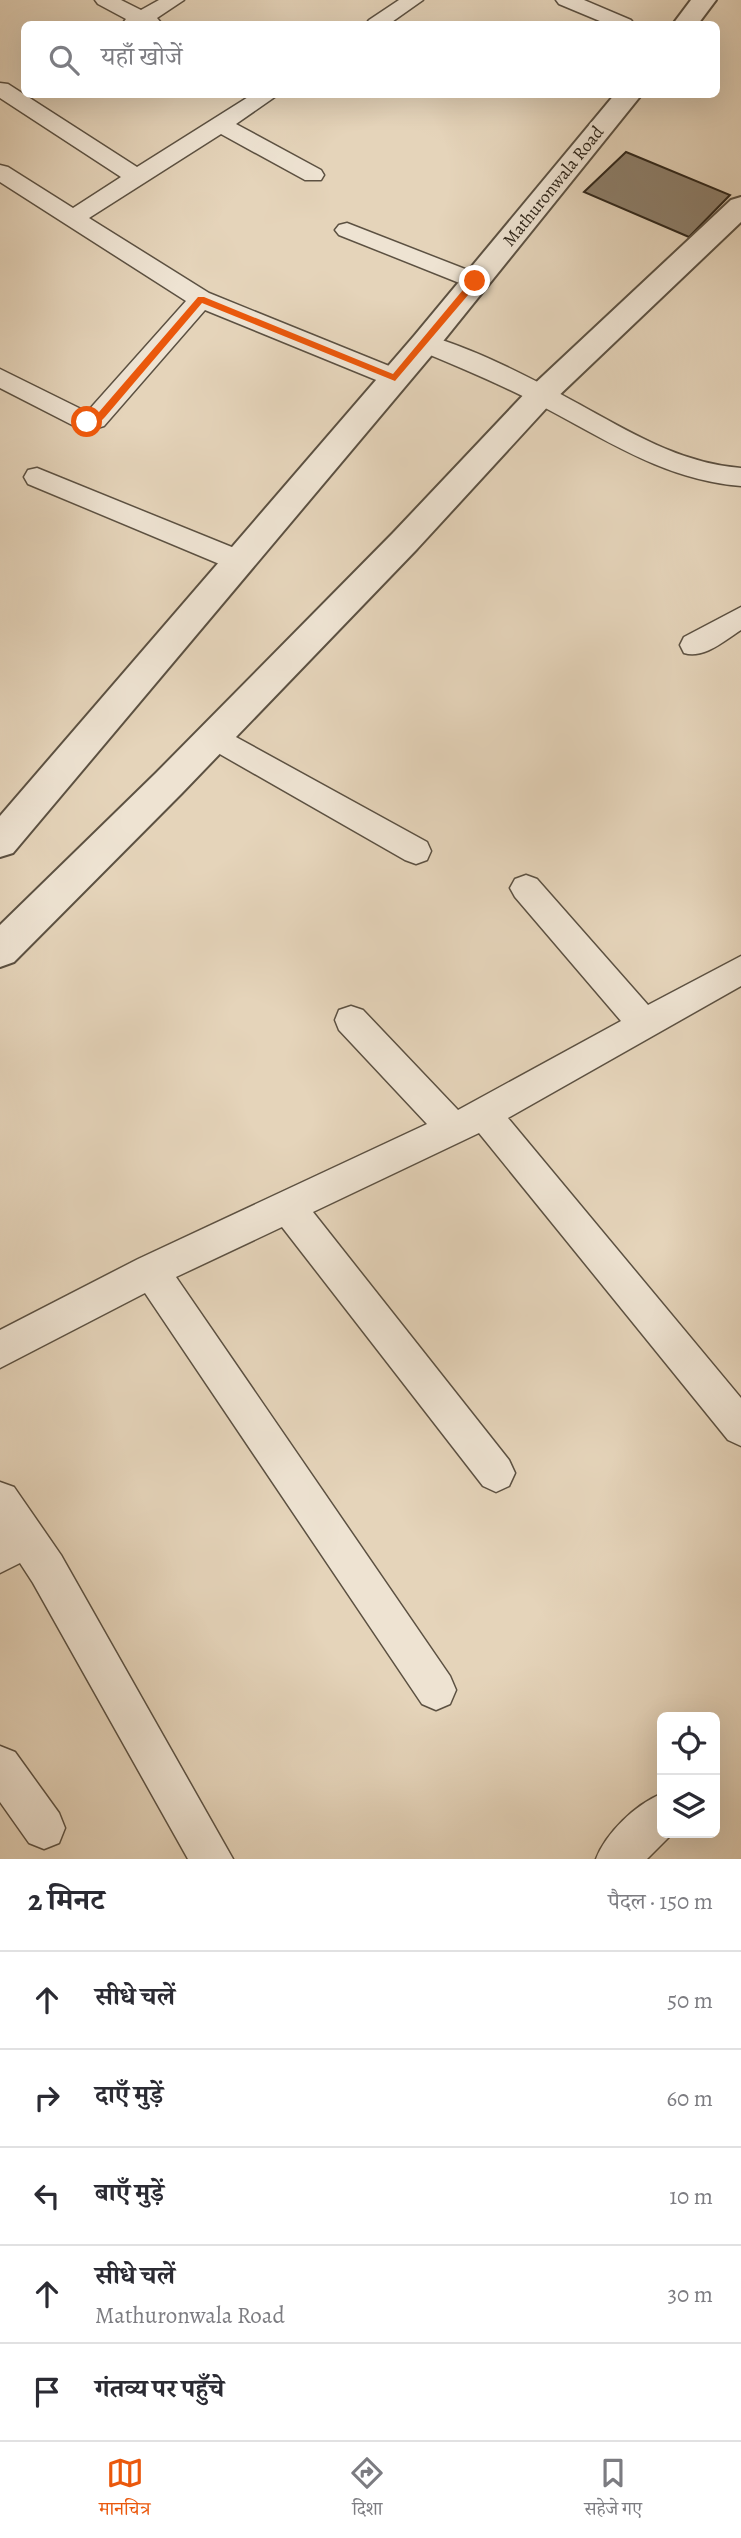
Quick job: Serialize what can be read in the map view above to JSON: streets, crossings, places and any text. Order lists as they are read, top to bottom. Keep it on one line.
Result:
{"streets":{"street":["Mathuronwala Road"]},"page":{"search":"यहाँ खोजें","heading":["2 मिनट","पैदल · 150 m"],"list":[["सीधे चलें","50 m"],["दाएँ मुड़ें","60 m"],["बाएँ मुड़ें","10 m"],["सीधे चलें","Mathuronwala Road","30 m"],"गंतव्य पर पहुँचे"],"nav":["मानचित्र","दिशा","सहेजे गए"]}}
